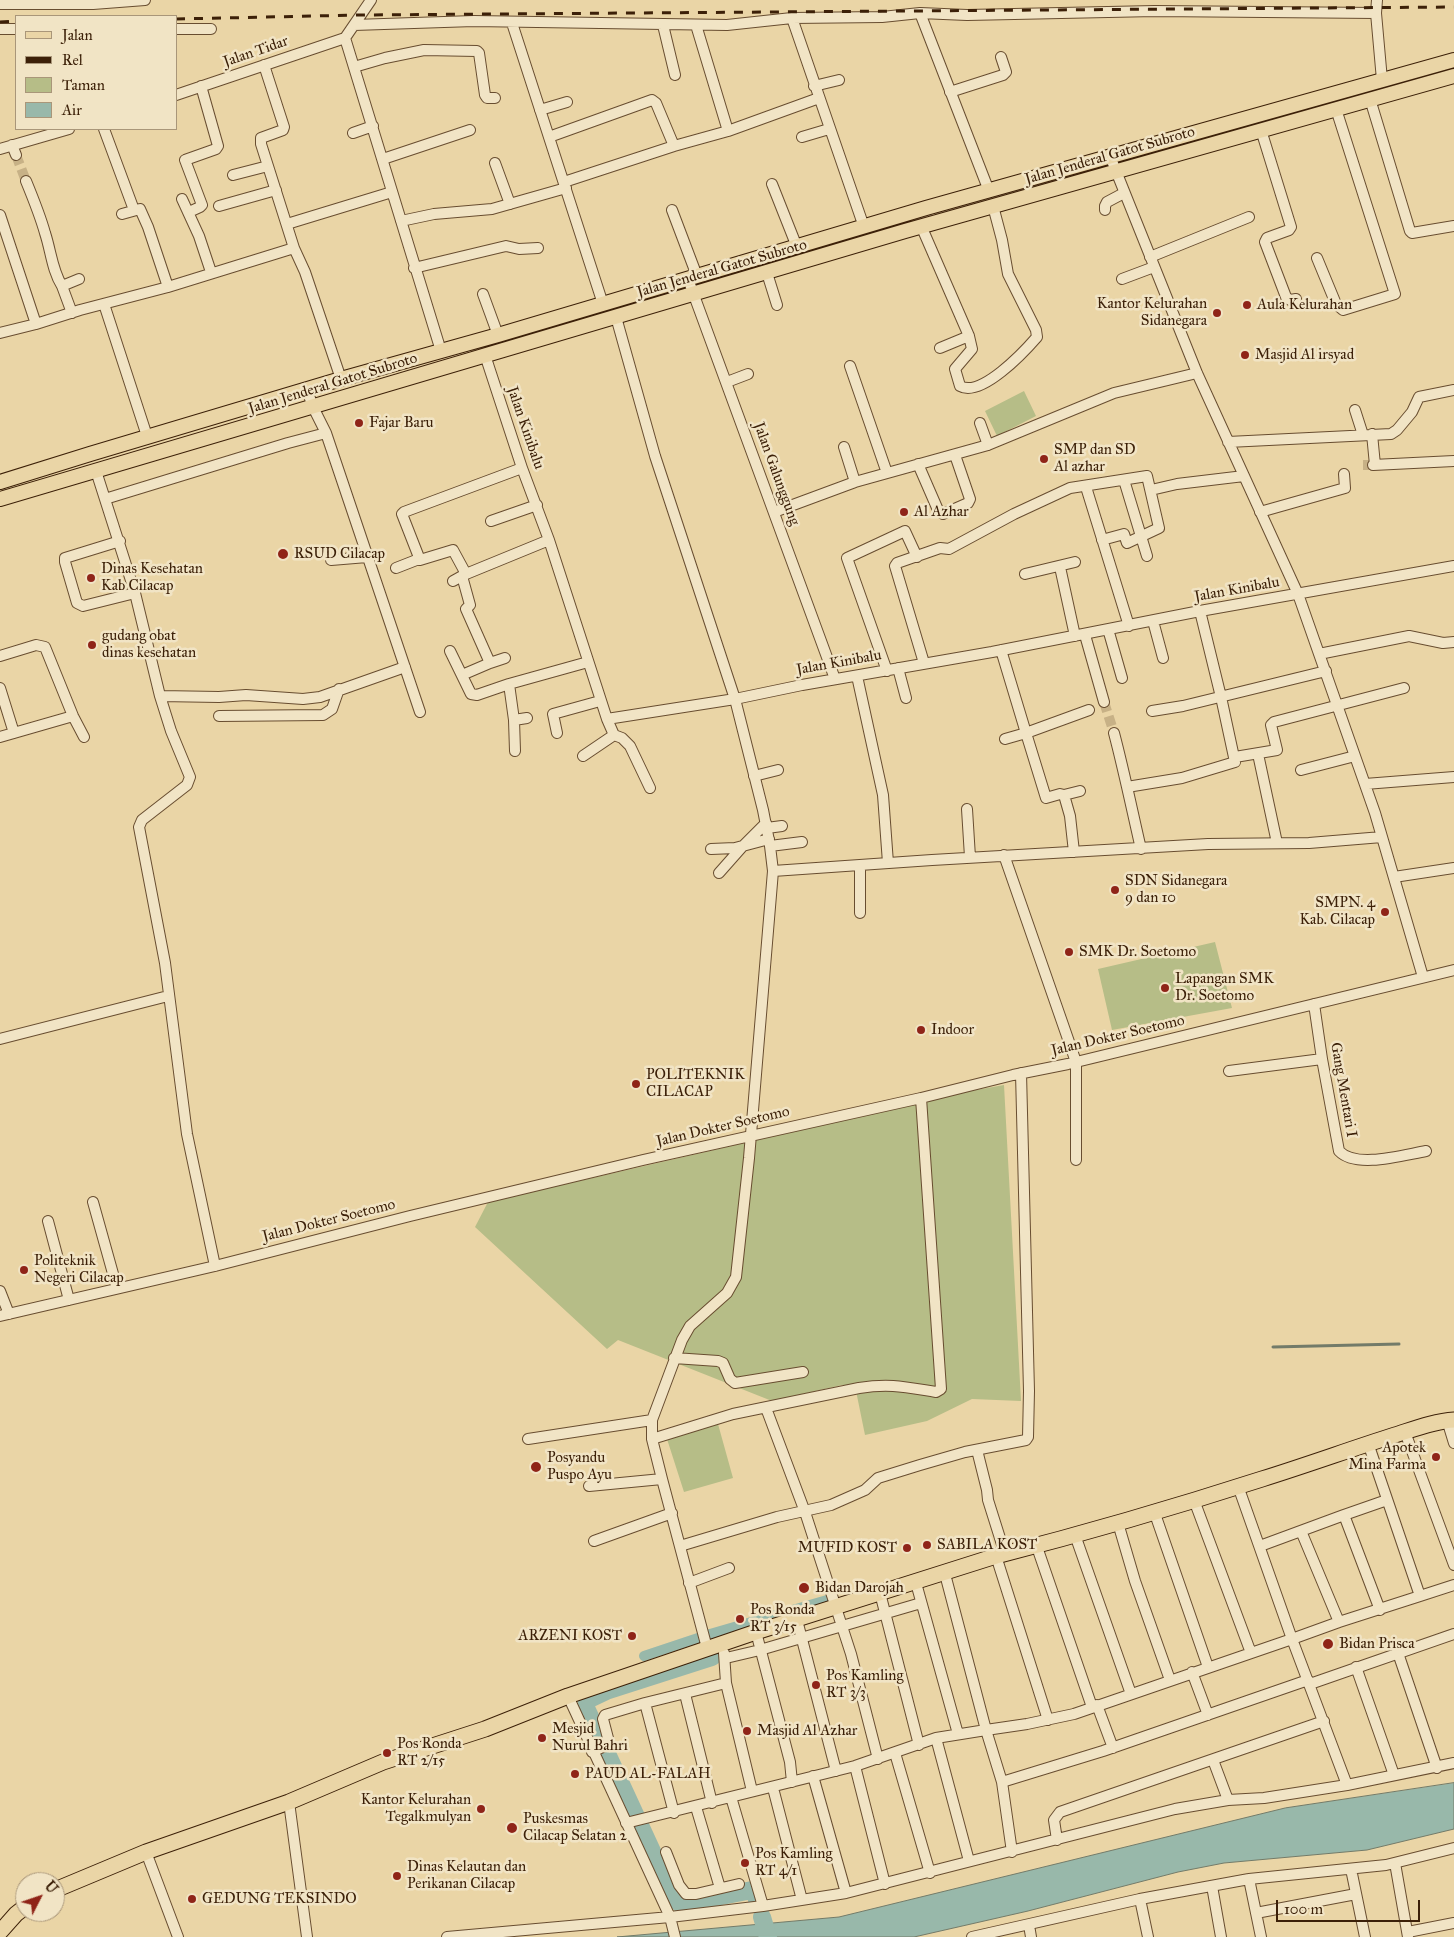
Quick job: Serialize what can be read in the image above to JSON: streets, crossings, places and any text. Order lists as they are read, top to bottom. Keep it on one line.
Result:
{"streets":{"main road":["Jalan Jenderal Gatot Subroto"],"street":["Jalan Tidar","Jalan Kinibalu","Jalan Galunggung","Jalan Dokter Soetomo","Gang Mentari I"]},"crossings":[["Jalan Jenderal Gatot Subroto","Jalan Kinibalu"],["Jalan Jenderal Gatot Subroto","Jalan Galunggung"],["Jalan Kinibalu","Jalan Galunggung"],["Jalan Dokter Soetomo","Gang Mentari I"]],"places":["Aula Kelurahan","Kantor Kelurahan Sidanegara","Masjid Al irsyad","Fajar Baru","SMP dan SD Al azhar","Al Azhar","RSUD Cilacap","Dinas Kesehatan Kab Cilacap","gudang obat dinas kesehatan","SDN Sidanegara 9 dan 10","SMPN. 4 Kab. Cilacap","SMK Dr. Soetomo","Lapangan SMK Dr. Soetomo","Indoor","POLITEKNIK CILACAP","Politeknik Negeri Cilacap","Apotek Mina Farma","Posyandu Puspo Ayu","SABILA KOST","MUFID KOST","Bidan Darojah","Pos Ronda RT 3/15","ARZENI KOST","Bidan Prisca","Pos Kamling RT 3/3","Masjid Al Azhar","Mesjid Nurul Bahri","Pos Ronda RT 2/15","PAUD AL-FALAH","Kantor Kelurahan Tegalkmulyan","Puskesmas Cilacap Selatan 2","Pos Kamling RT 4/1","Dinas Kelautan dan Perikanan Cilacap","GEDUNG TEKSINDO"],"legend":["Jalan","Rel","Taman","Air"],"scale_bar":"100 m","north":"top right"}
